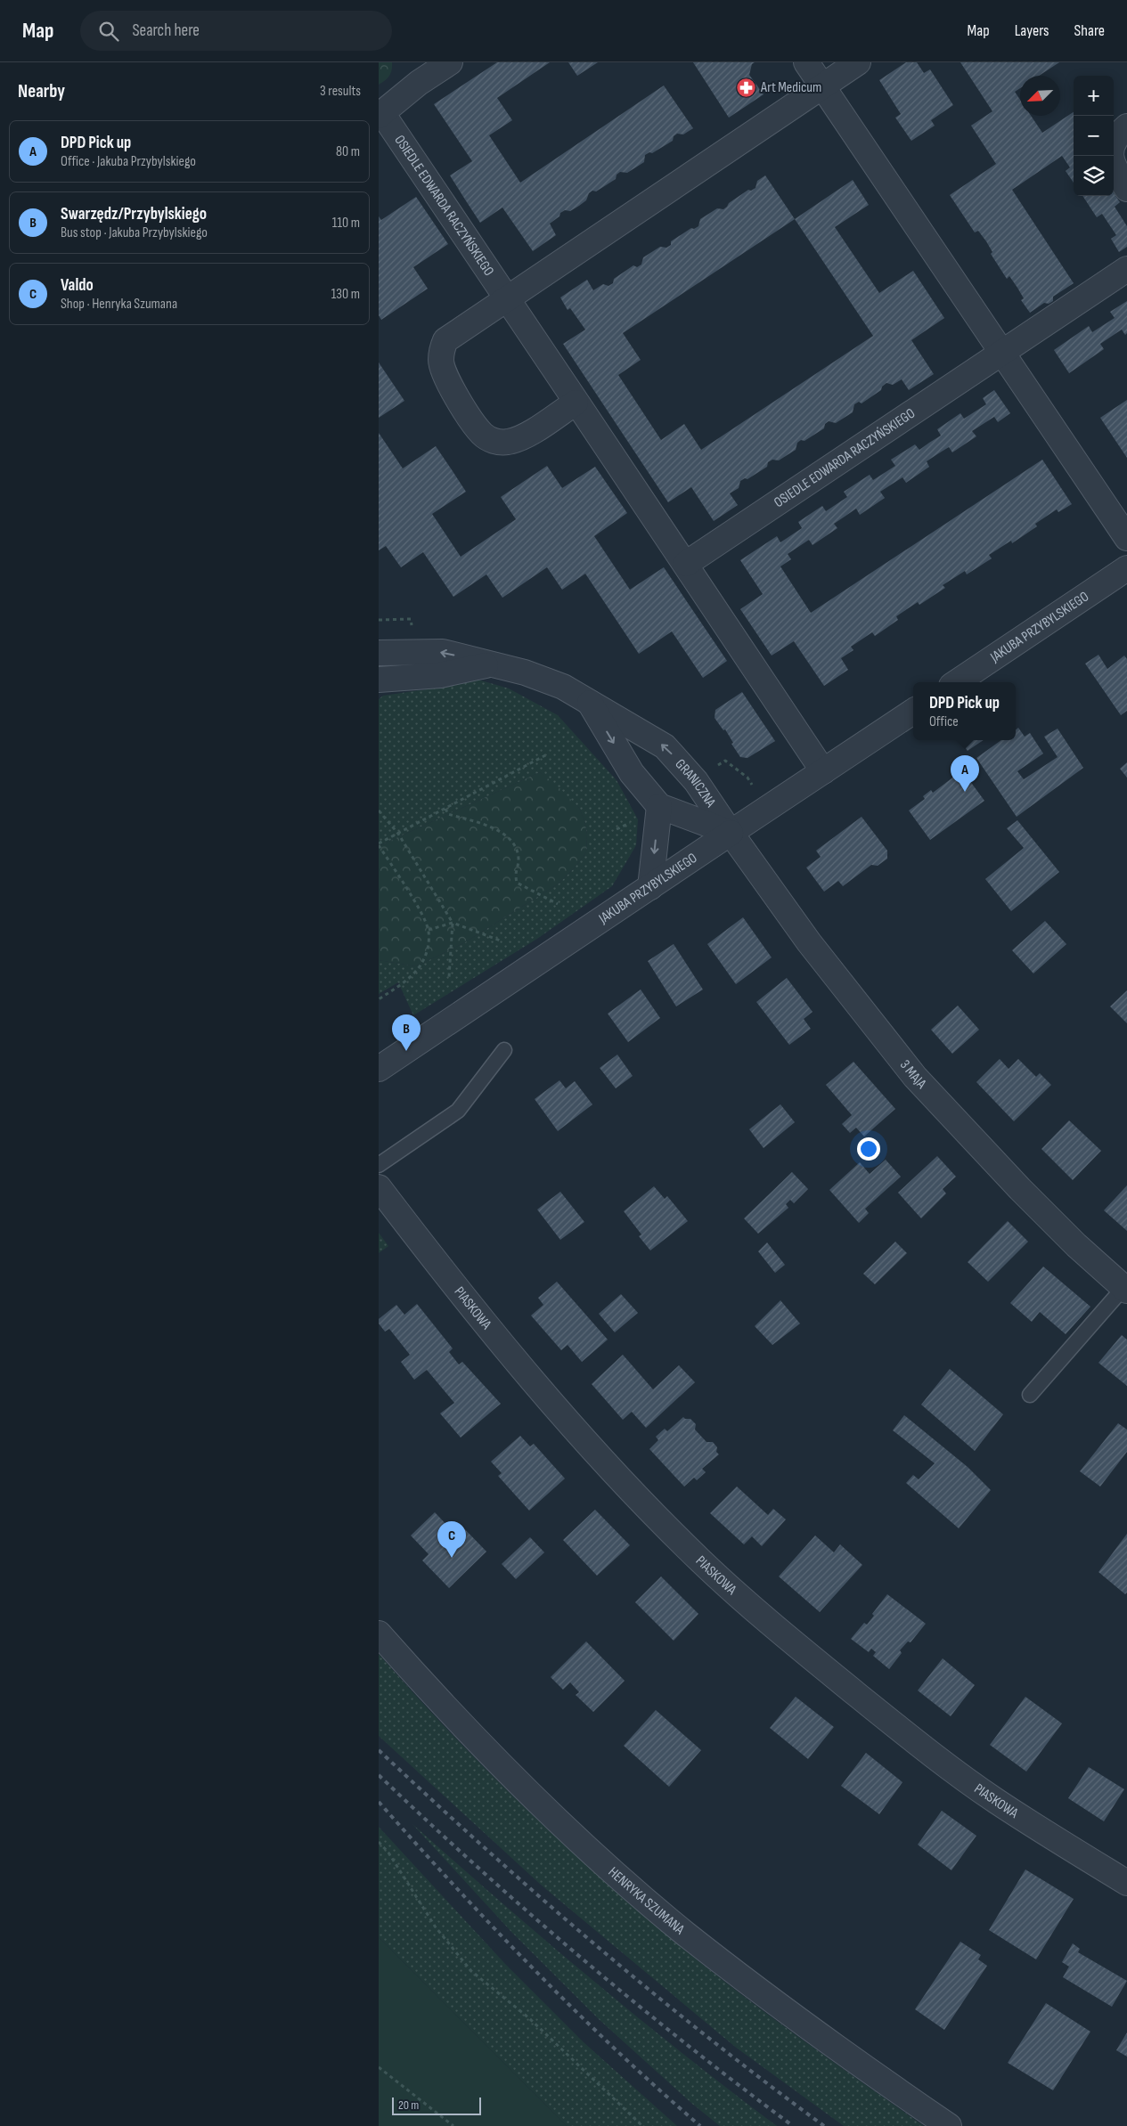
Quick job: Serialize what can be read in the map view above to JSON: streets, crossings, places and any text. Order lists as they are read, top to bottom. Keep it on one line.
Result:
{"streets":{"street":["OSIEDLE EDWARDA RACZYŃSKIEGO","JAKUBA PRZYBYLSKIEGO","GRANICZNA","3 MAJA","PIASKOWA","HENRYKA SZUMANA"]},"crossings":[["OSIEDLE EDWARDA RACZYŃSKIEGO","JAKUBA PRZYBYLSKIEGO"],["JAKUBA PRZYBYLSKIEGO","GRANICZNA"],["JAKUBA PRZYBYLSKIEGO","3 MAJA"],["GRANICZNA","3 MAJA"]],"places":{"pharmacy":["Art Medicum"]},"scale_bar":"20 m","north":"bottom left","page":{"header":"Map","search":"Search here","nav":["Map","Layers","Share"],"heading":["Nearby","3 results"],"map_buttons":["+","−"],"list":[{"mark":"A","name":"DPD Pick up","note":"Office · Jakuba Przybylskiego","value":"80 m"},{"mark":"B","name":"Swarzędz/Przybylskiego","note":"Bus stop · Jakuba Przybylskiego","value":"110 m"},{"mark":"C","name":"Valdo","note":"Shop · Henryka Szumana","value":"130 m"}],"popup":["DPD Pick up","Office"],"pins":["A","B","C"],"scale":"20 m"}}
